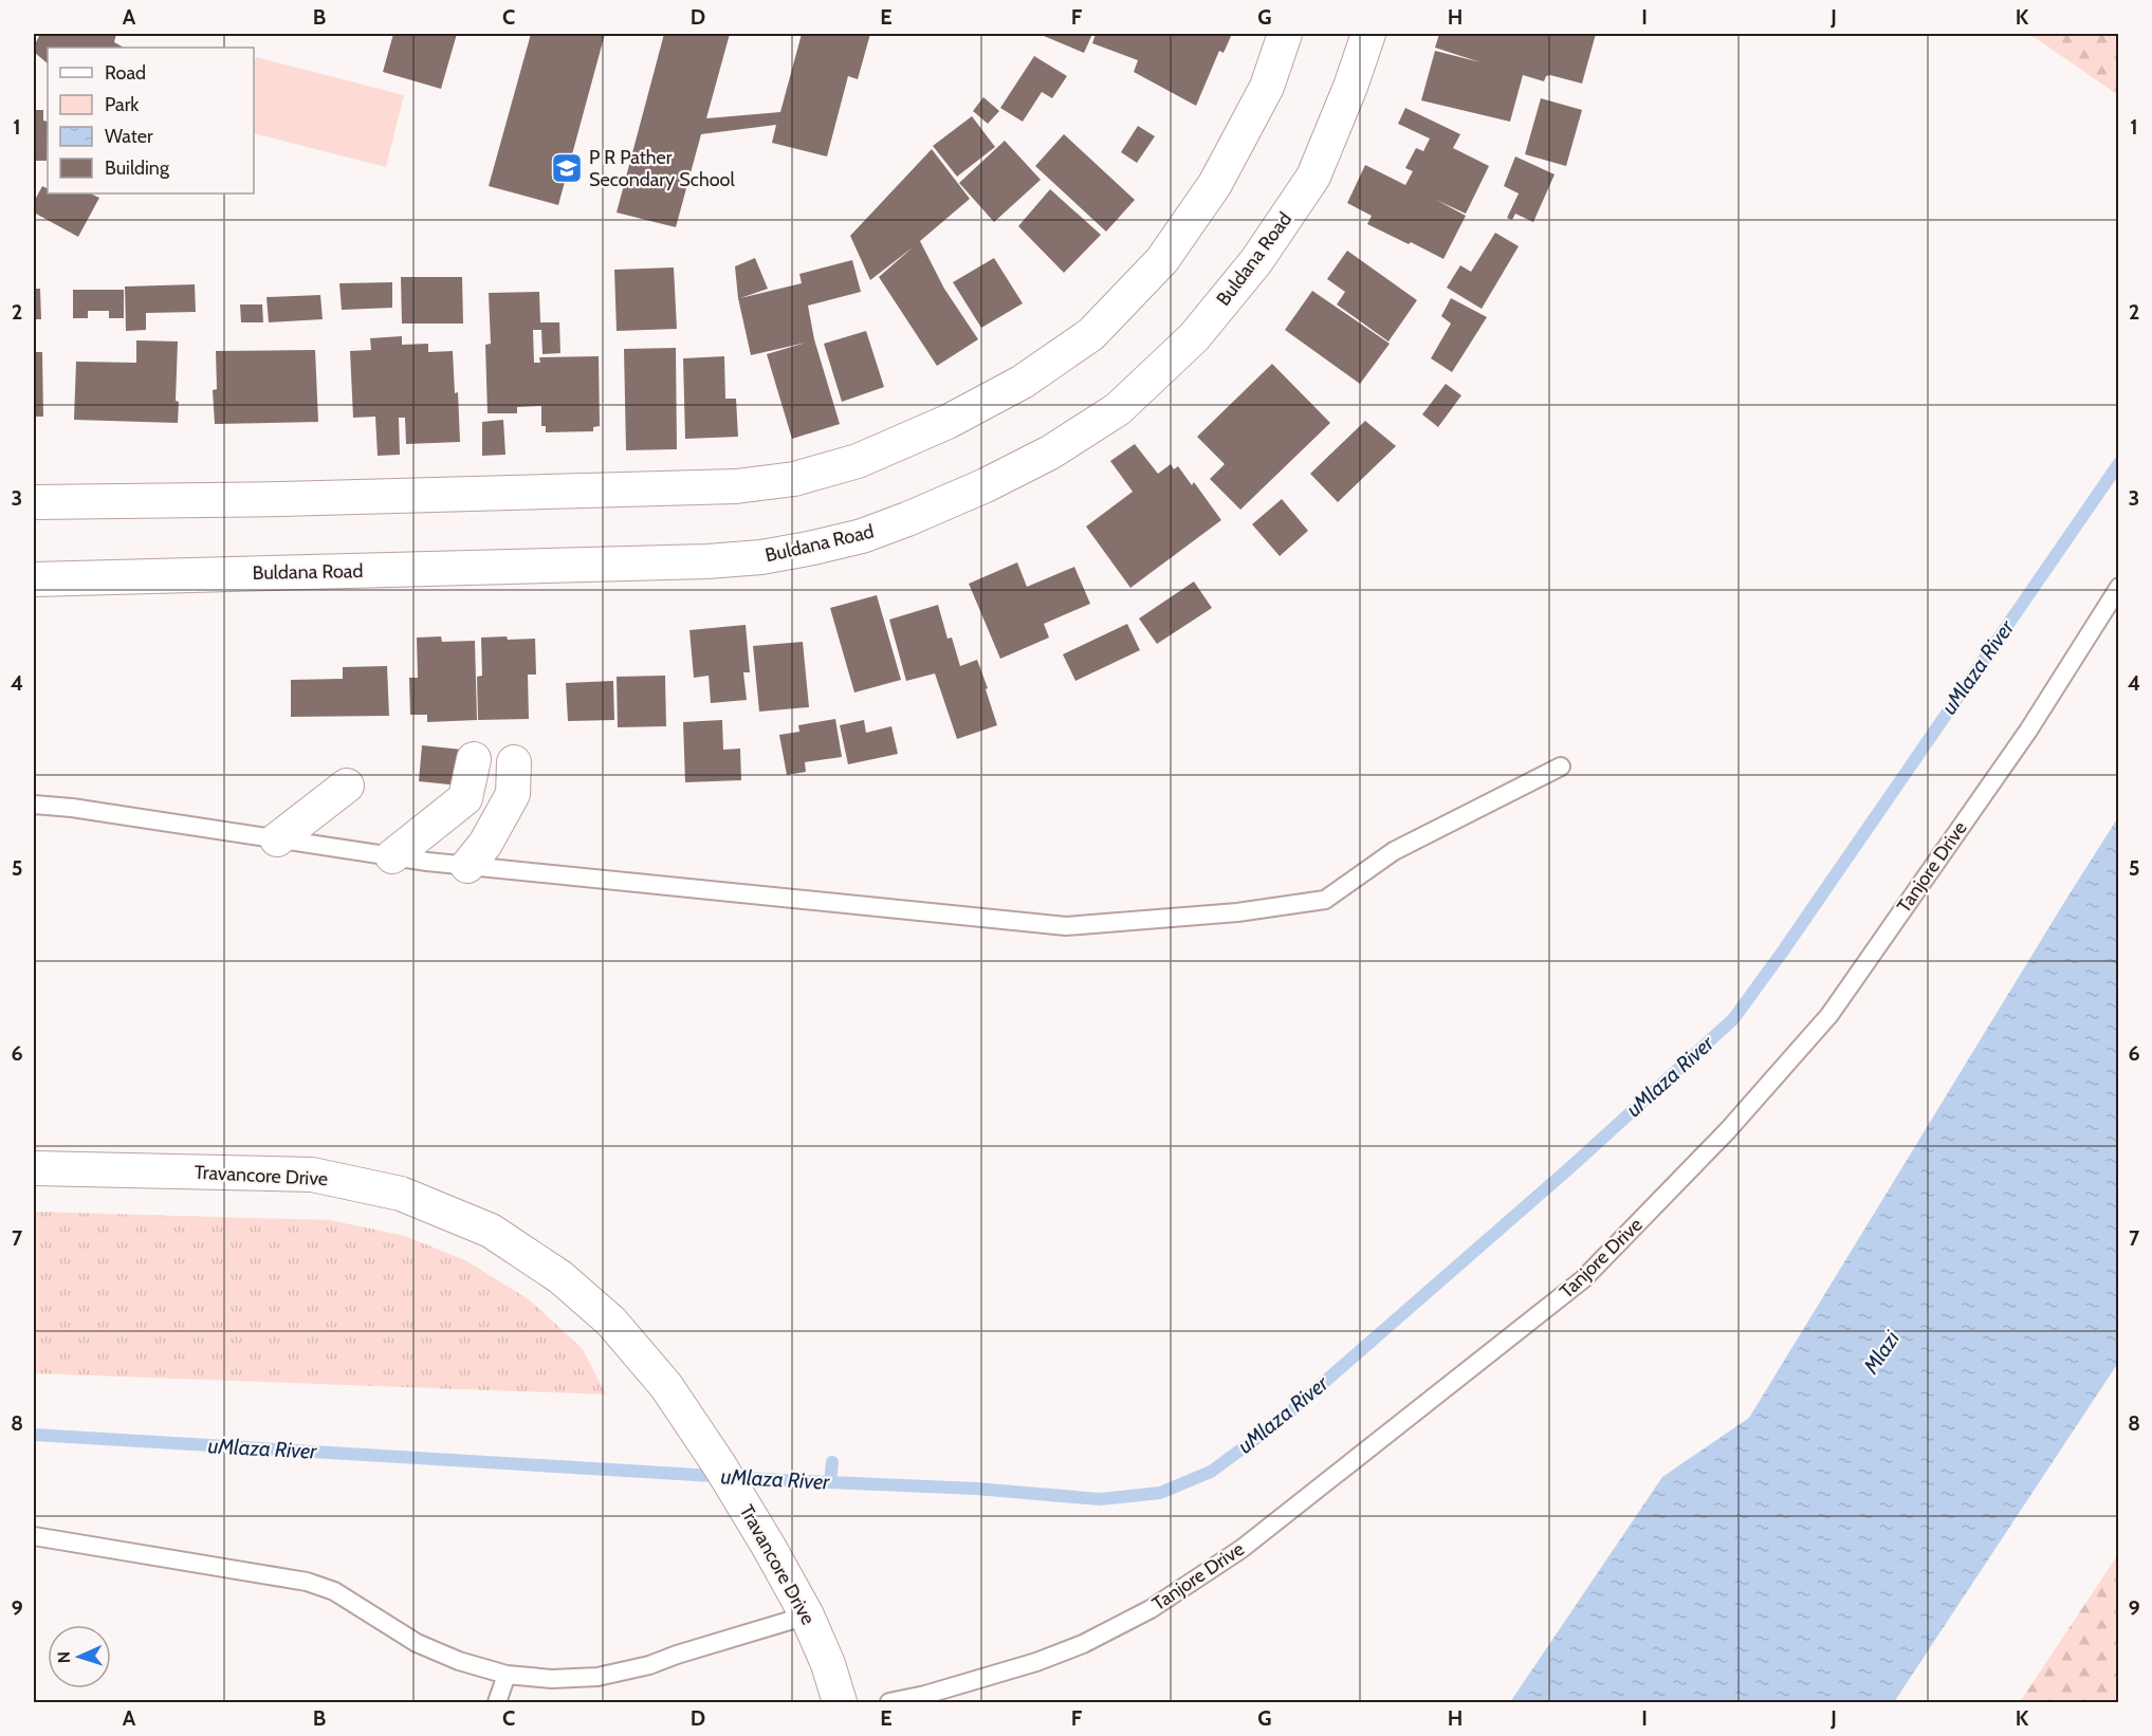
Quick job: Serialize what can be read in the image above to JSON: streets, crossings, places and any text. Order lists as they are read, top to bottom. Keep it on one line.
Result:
{"streets":{"street":["Buldana Road","Travancore Drive"],"lane":["Tanjore Drive"]},"water":["uMlaza River","Mlazi"],"places":{"school or university":["P R Pather Secondary School"]},"legend":["Road","Park","Water","Building"],"north":"left","grid":{"columns":["A","B","C","D","E","F","G","H","I","J","K"],"rows":["1","2","3","4","5","6","7","8","9"]}}
